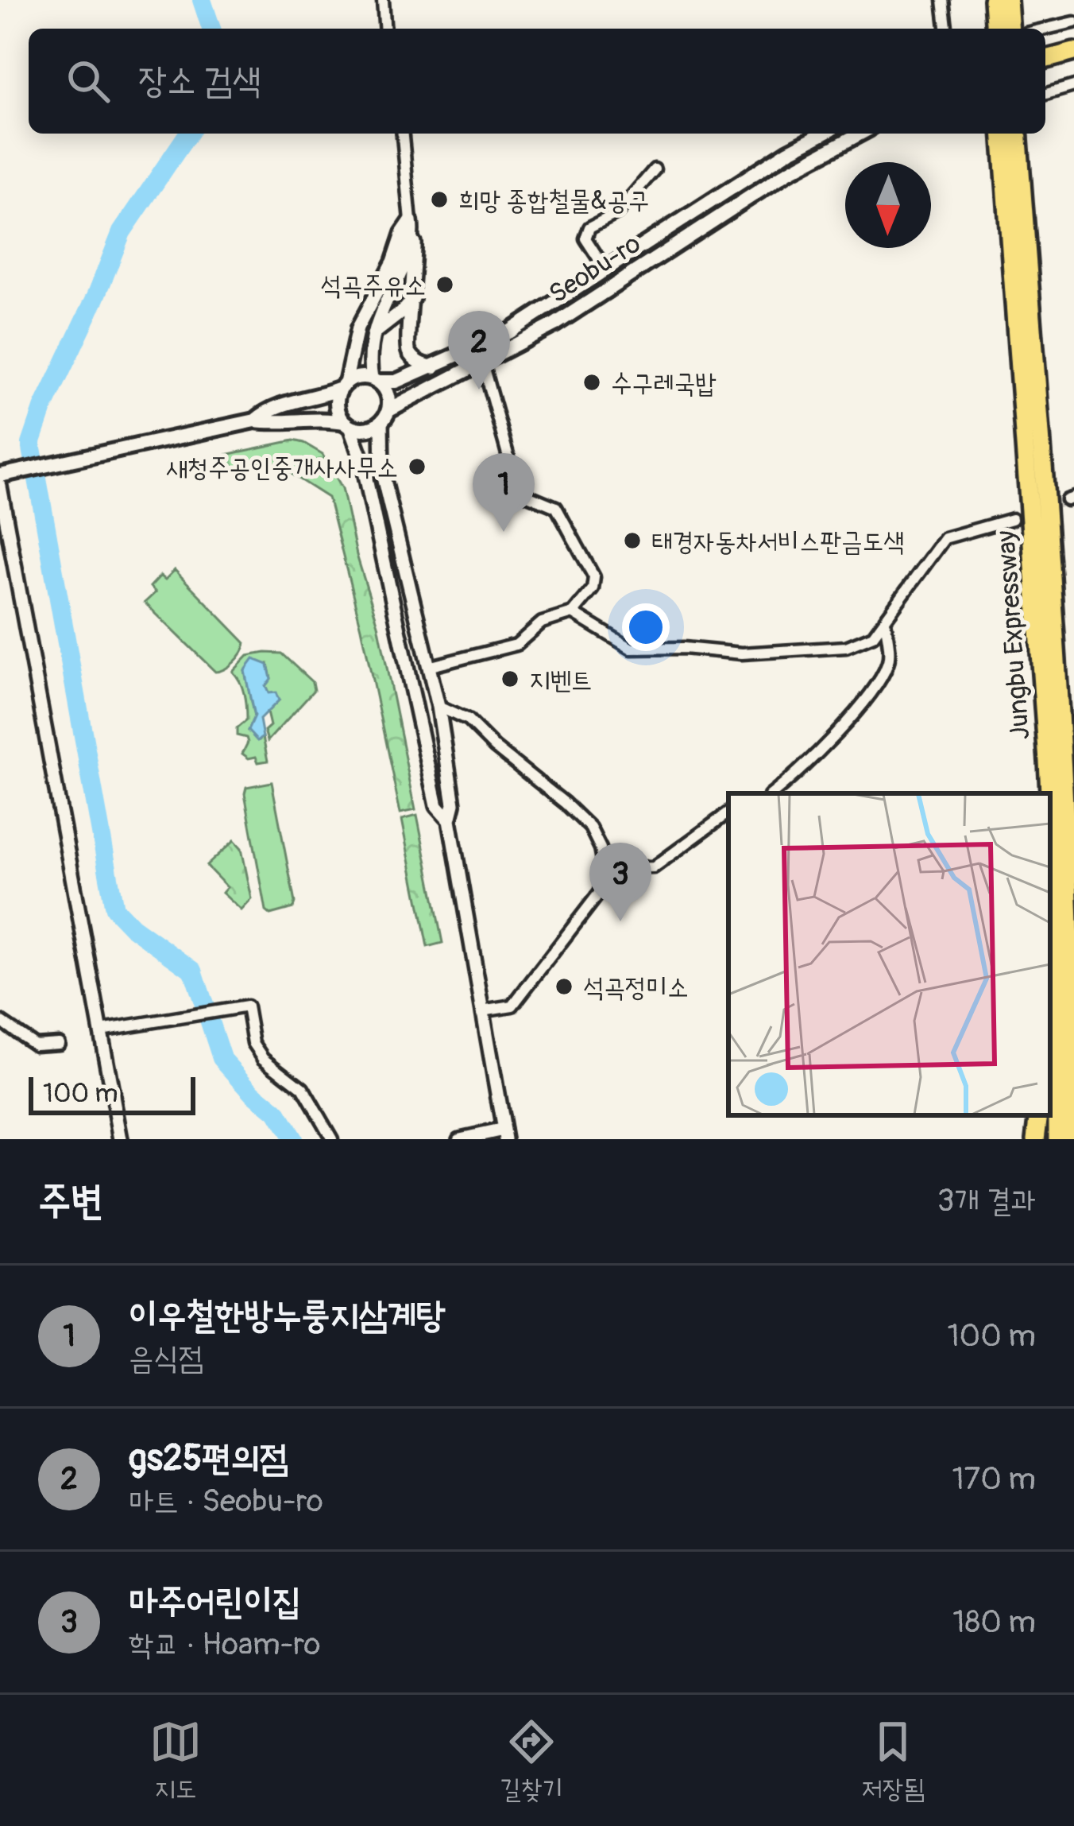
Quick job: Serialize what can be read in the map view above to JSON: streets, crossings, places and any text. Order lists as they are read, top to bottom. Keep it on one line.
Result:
{"streets":{"highway":["Jungbu Expressway"],"main road":["Seobu-ro"]},"places":["희망 종합철물&공구","석곡주유소","수구레국밥","새청주공인중개사사무소","태경자동차서비스판금도색","지벤트","석곡정미소"],"scale_bar":"100 m","north":"bottom","page":{"search":"장소 검색","pins":["2","1","3"],"scale":"100 m","heading":["주변","3개 결과"],"list":[{"mark":"1","name":"이우철한방누룽지삼계탕","note":"음식점","value":"100 m"},{"mark":"2","name":"gs25편의점","note":"마트 · Seobu-ro","value":"170 m"},{"mark":"3","name":"마주어린이집","note":"학교 · Hoam-ro","value":"180 m"}],"nav":["지도","길찾기","저장됨"]}}
